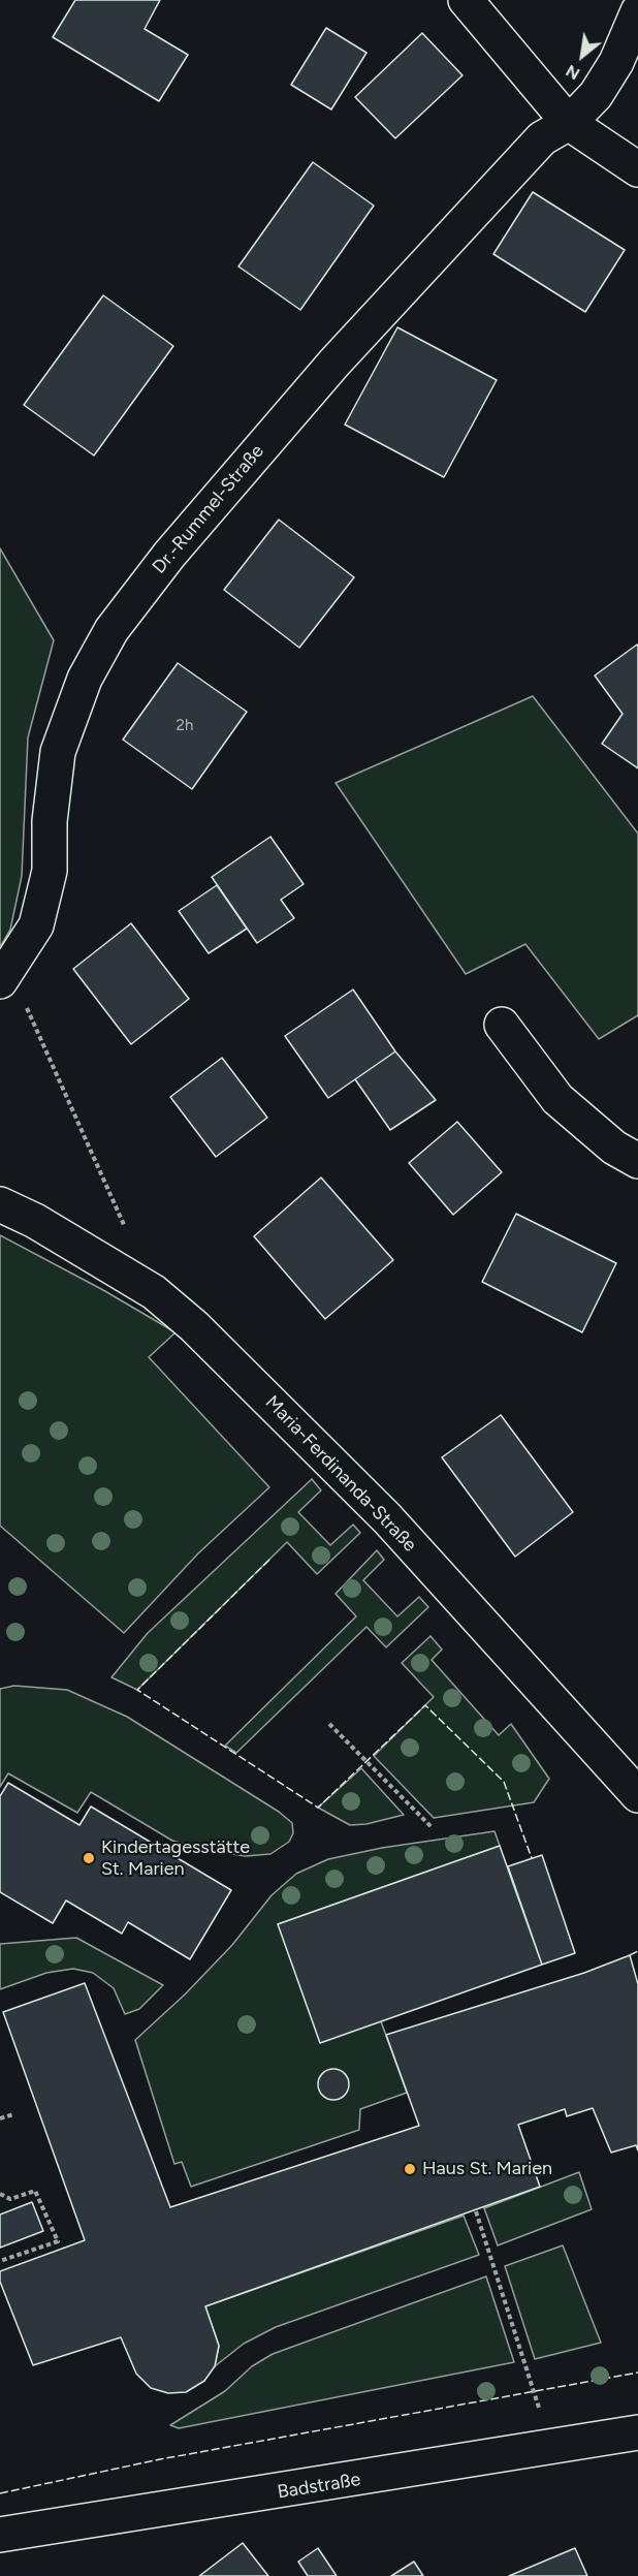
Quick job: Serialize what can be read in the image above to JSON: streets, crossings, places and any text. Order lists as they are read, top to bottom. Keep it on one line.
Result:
{"streets":{"street":["Dr.-Rummel-Straße","Maria-Ferdinanda-Straße","Badstraße"]},"places":["Kindertagesstätte St. Marien","Haus St. Marien"],"house_numbers":["2h"],"north":"bottom left"}
